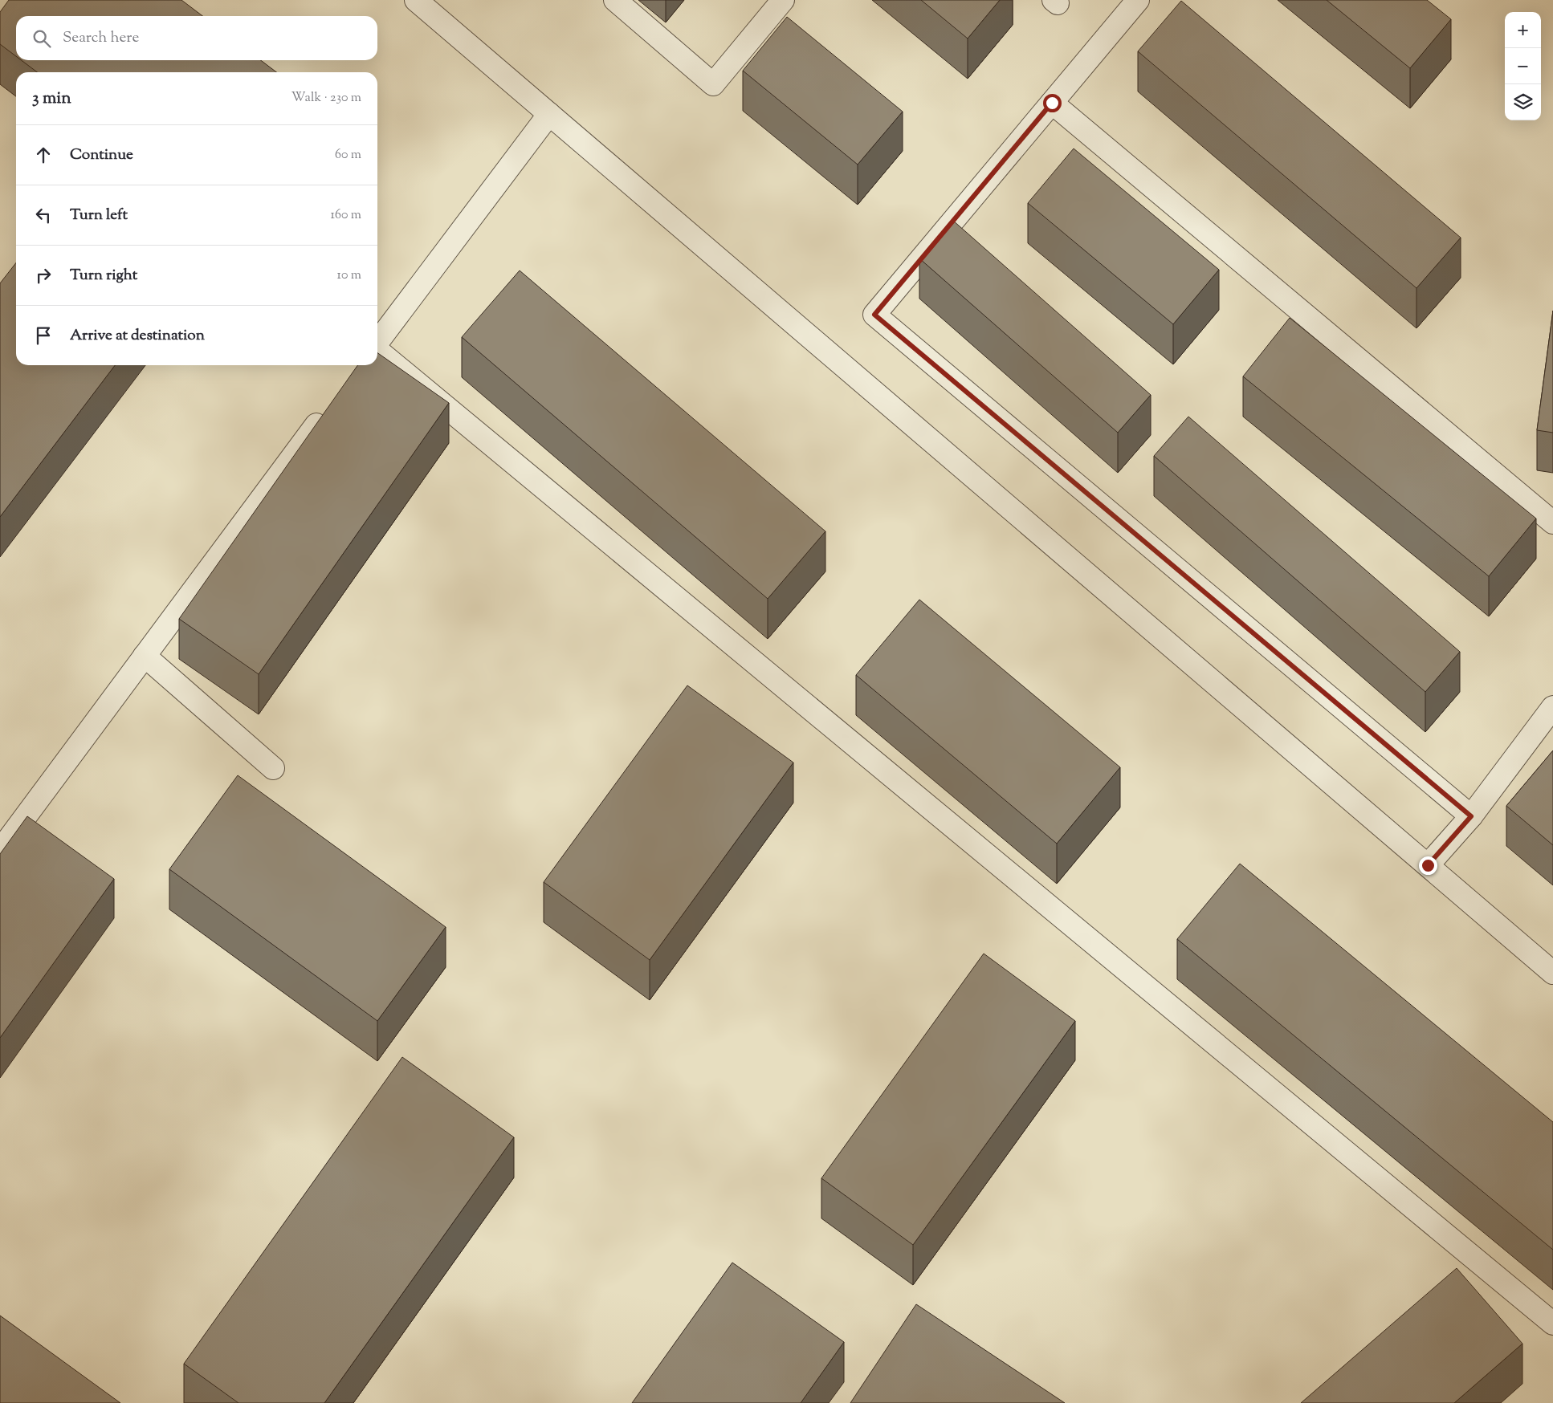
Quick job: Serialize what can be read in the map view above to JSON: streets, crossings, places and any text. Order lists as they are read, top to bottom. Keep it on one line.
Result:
{"page":{"map_buttons":["+","−"],"search":"Search here","heading":["3 min","Walk · 230 m"],"list":[["Continue","60 m"],["Turn left","160 m"],["Turn right","10 m"],"Arrive at destination"]}}
